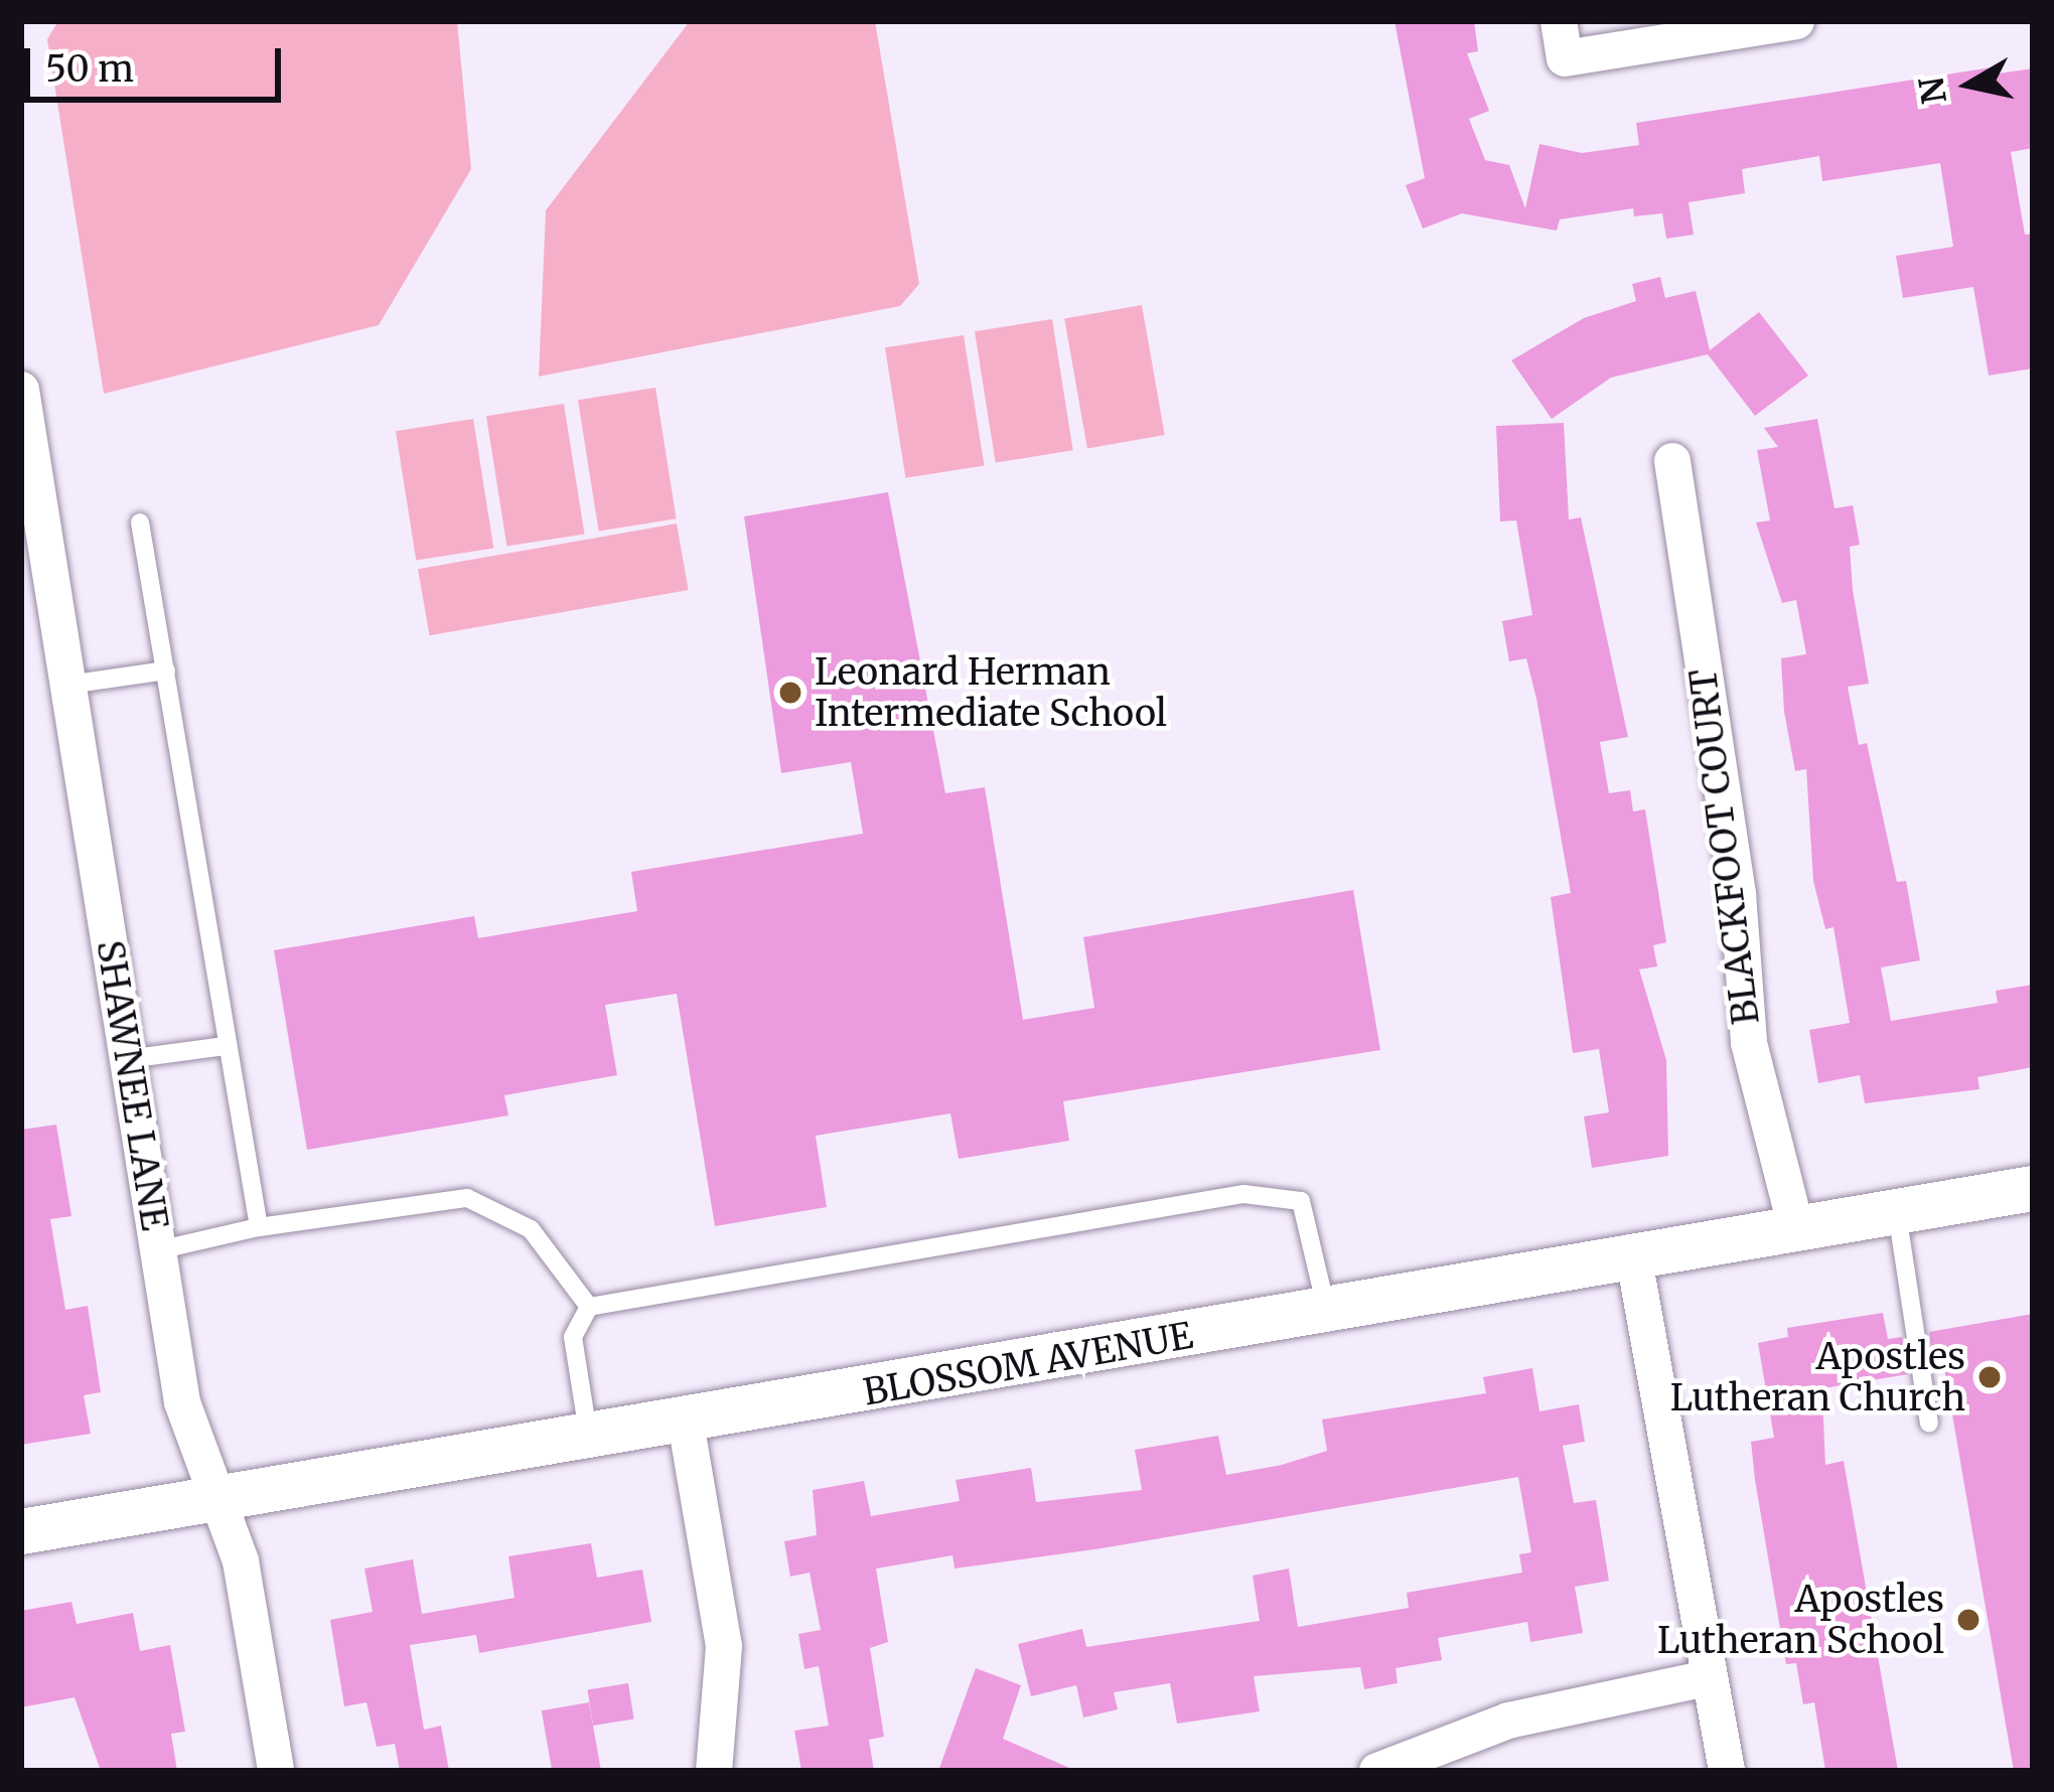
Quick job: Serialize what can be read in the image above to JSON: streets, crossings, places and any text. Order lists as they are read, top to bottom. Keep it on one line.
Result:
{"streets":{"street":["BLACKFOOT COURT","SHAWNEE LANE","BLOSSOM AVENUE"]},"crossings":[["BLACKFOOT COURT","BLOSSOM AVENUE"],["SHAWNEE LANE","BLOSSOM AVENUE"]],"places":["Leonard Herman Intermediate School","Apostles Lutheran Church","Apostles Lutheran School"],"scale_bar":"50 m","north":"left"}
